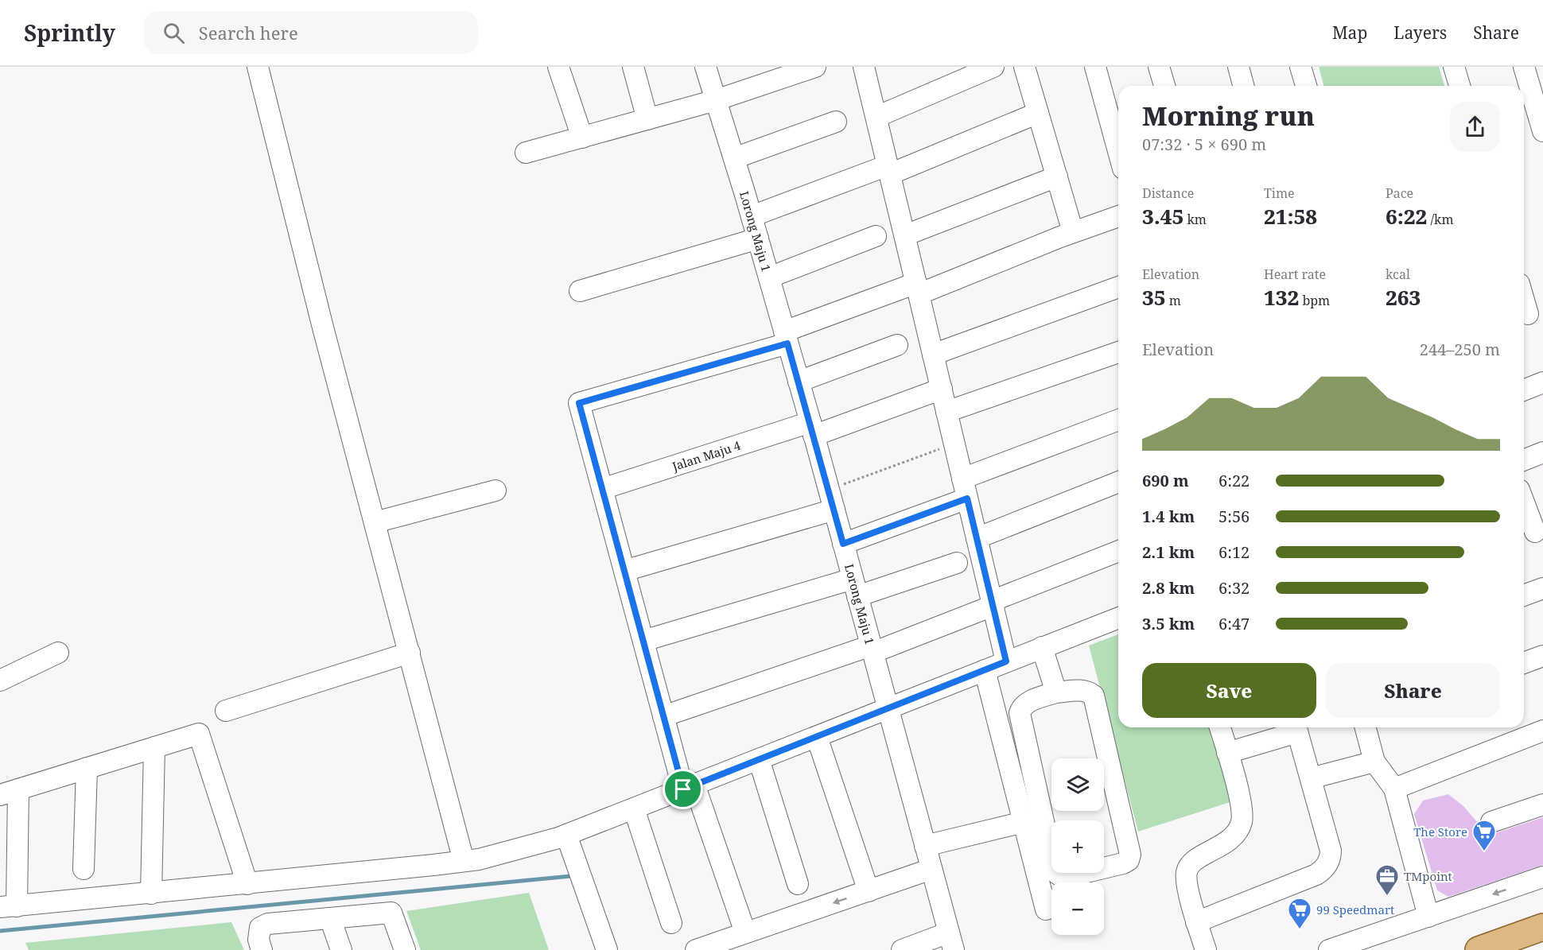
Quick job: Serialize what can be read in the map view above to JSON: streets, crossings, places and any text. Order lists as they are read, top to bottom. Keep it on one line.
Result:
{"streets":{"street":["Lorong Maju 1","Jalan Maju 4"]},"crossings":[["Lorong Maju 1","Jalan Maju 4"]],"places":{"supermarket":["The Store","99 Speedmart"],"office":["TMpoint"]},"page":{"header":"Sprintly","search":"Search here","nav":["Map","Layers","Share"],"heading":["Morning run","07:32 · 5 × 690 m"],"stats":[["Distance","3.45 km"],["Time","21:58"],["Pace","6:22 /km"],["Elevation","35 m"],["Heart rate","132 bpm"],["kcal","263"]],"chart":["Elevation","244–250 m"],"list":[{"name":"690 m","note":"6:22"},{"name":"1.4 km","note":"5:56"},{"name":"2.1 km","note":"6:12"},{"name":"2.8 km","note":"6:32"},{"name":"3.5 km","note":"6:47"}],"buttons":["Save","Share"],"map_buttons":["+","−"]}}
